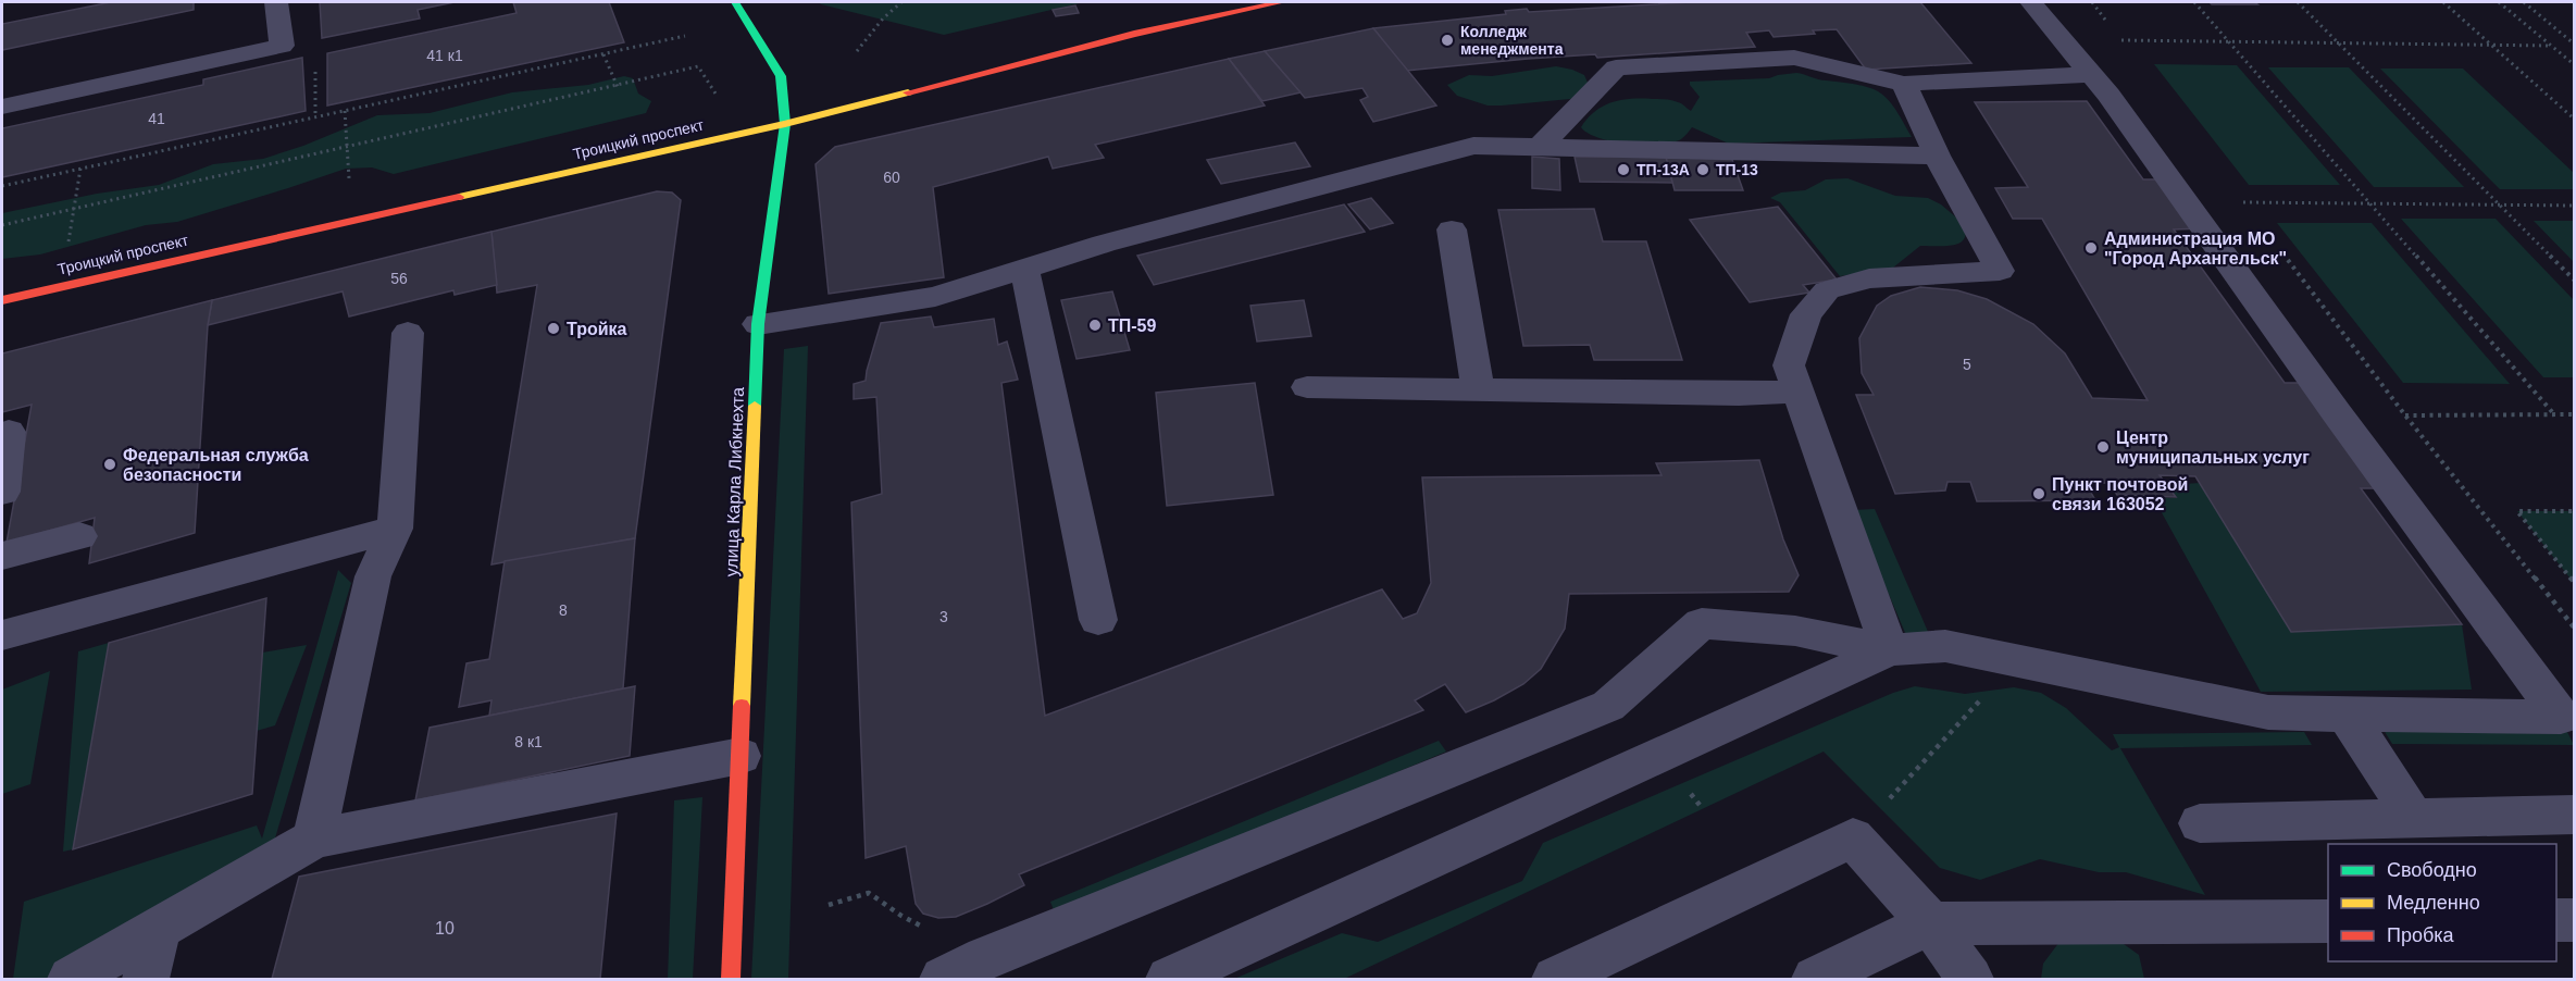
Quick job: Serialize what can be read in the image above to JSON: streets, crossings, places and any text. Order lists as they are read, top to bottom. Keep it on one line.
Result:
{"streets":{"main road":["Троицкий проспект","улица Карла Либкнехта"]},"crossings":[["Троицкий проспект","улица Карла Либкнехта"]],"places":["Колледж менеджмента","ТП-13А","ТП-13","Администрация МО \"Город Архангельск\"","ТП-59","Тройка","Центр муниципальных услуг","Федеральная служба безопасности","Пункт почтовой связи 163052"],"house_numbers":["41 к1","41","60","56","5","8","3","8 к1","10"],"legend":["Свободно","Медленно","Пробка"]}
